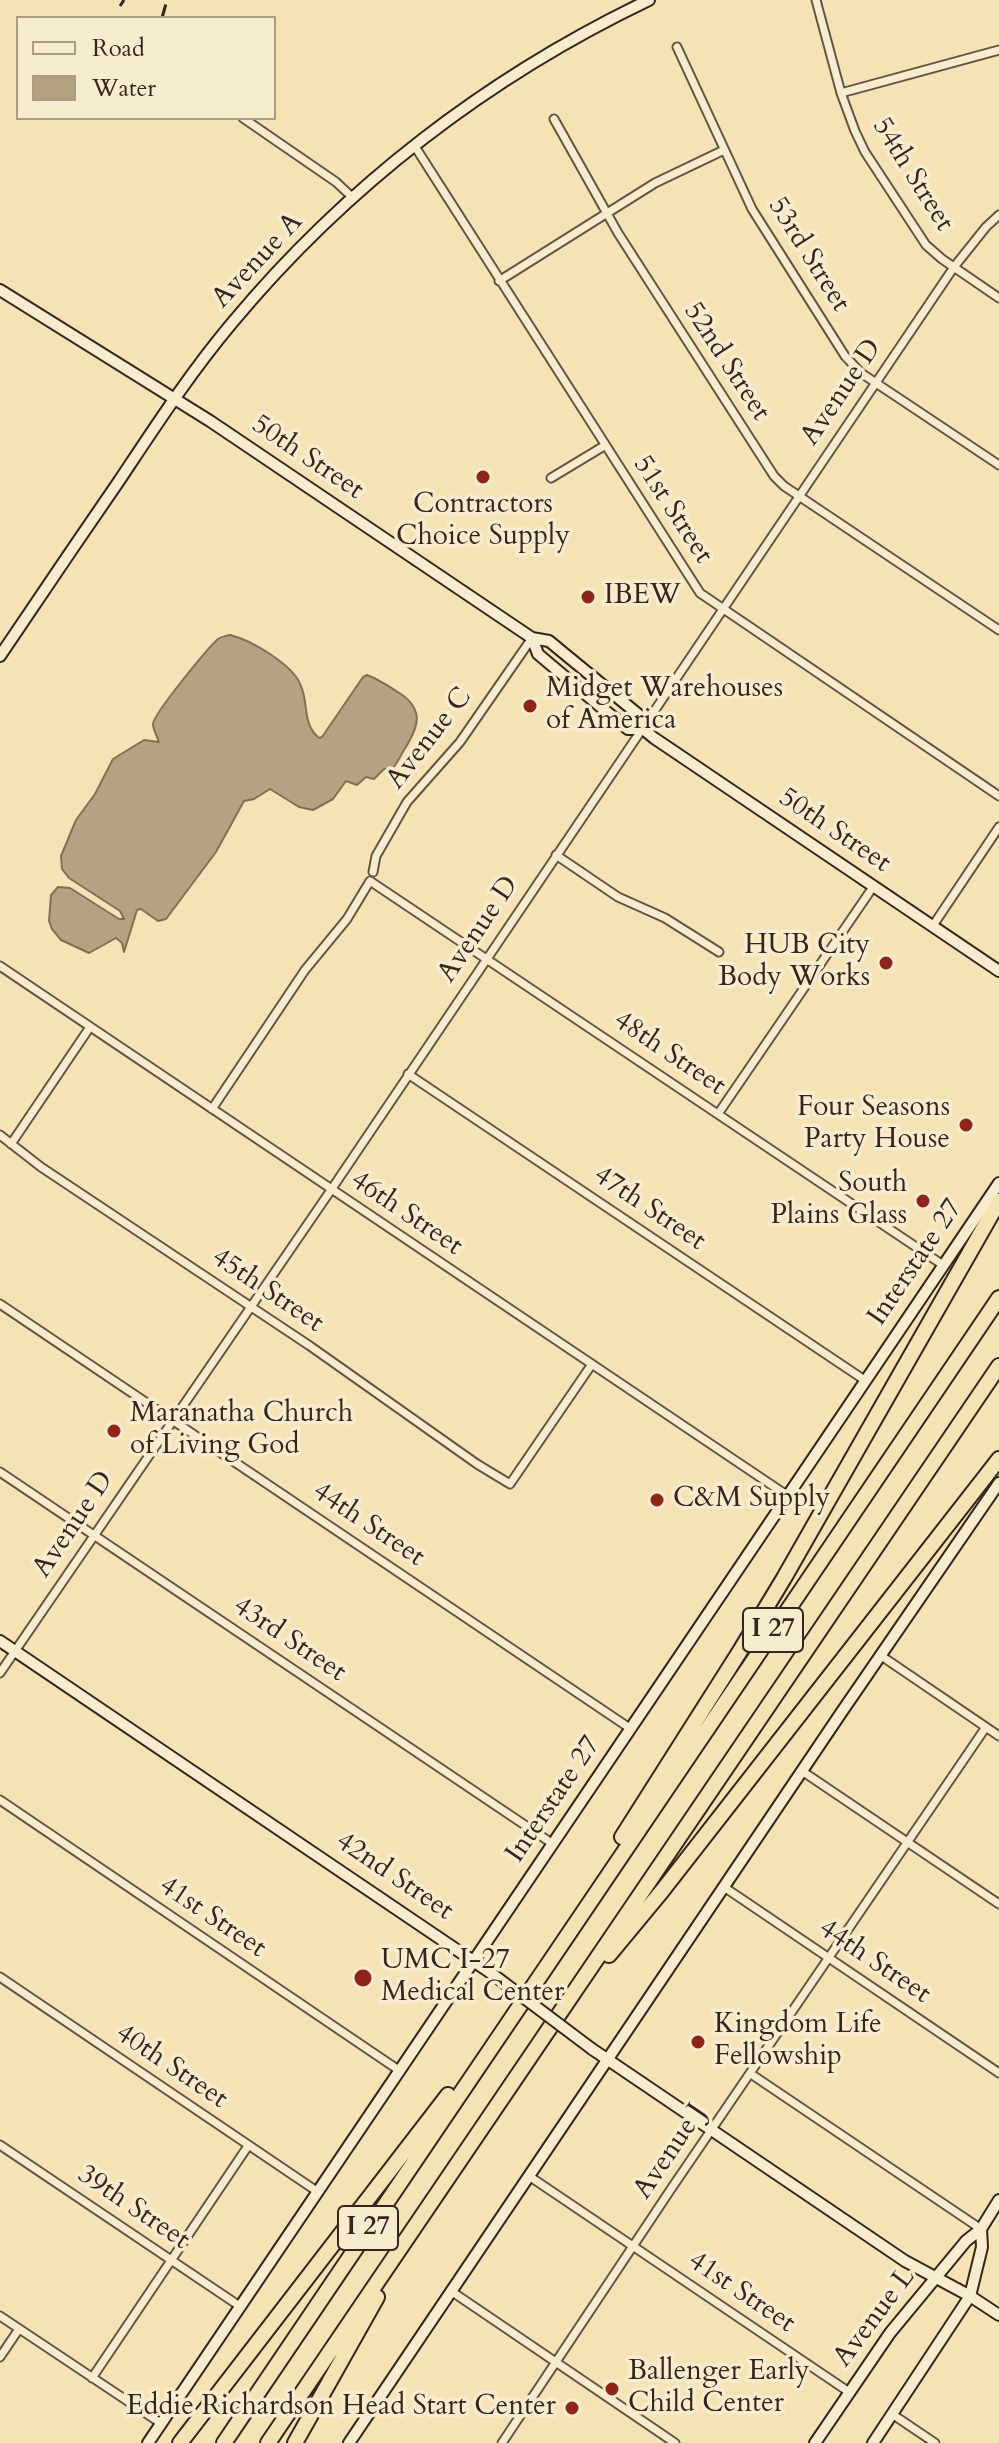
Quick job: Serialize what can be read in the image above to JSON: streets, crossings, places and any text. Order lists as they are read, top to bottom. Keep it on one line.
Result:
{"streets":{"highway":["I 27"],"main road":["Avenue A","50th Street","Interstate 27","42nd Street","Avenue L"],"street":["54th Street","53rd Street","52nd Street","Avenue D","51st Street","Avenue C","48th Street","47th Street","46th Street","45th Street","44th Street","43rd Street","41st Street","40th Street","Avenue J","39th Street"]},"crossings":[["54th Street","Avenue D"],["53rd Street","Avenue D"],["Avenue A","50th Street"],["Avenue A","51st Street"],["52nd Street","Avenue D"],["Avenue D","50th Street"],["Avenue D","51st Street"],["Avenue D","48th Street"],["Avenue D","47th Street"],["Avenue D","46th Street"],["Avenue D","45th Street"],["Avenue D","44th Street"],["Avenue D","43rd Street"],["Avenue D","42nd Street"],["50th Street","Avenue C"],["Avenue C","48th Street"],["Avenue C","46th Street"],["48th Street","Interstate 27"],["47th Street","Interstate 27"],["46th Street","Interstate 27"],["46th Street","45th Street"],["Interstate 27","44th Street"],["Interstate 27","43rd Street"],["Interstate 27","42nd Street"],["Interstate 27","41st Street"],["Interstate 27","40th Street"],["Interstate 27","39th Street"],["44th Street","Avenue J"],["42nd Street","Avenue J"],["42nd Street","Avenue L"],["41st Street","Avenue J"],["41st Street","Avenue L"]],"places":["Contractors Choice Supply","IBEW","Midget Warehouses of America","HUB City Body Works","Four Seasons Party House","South Plains Glass","Maranatha Church of Living God","C&M Supply","UMC I-27 Medical Center","Kingdom Life Fellowship","Ballenger Early Child Center","Eddie Richardson Head Start Center"],"legend":["Road","Water"]}
